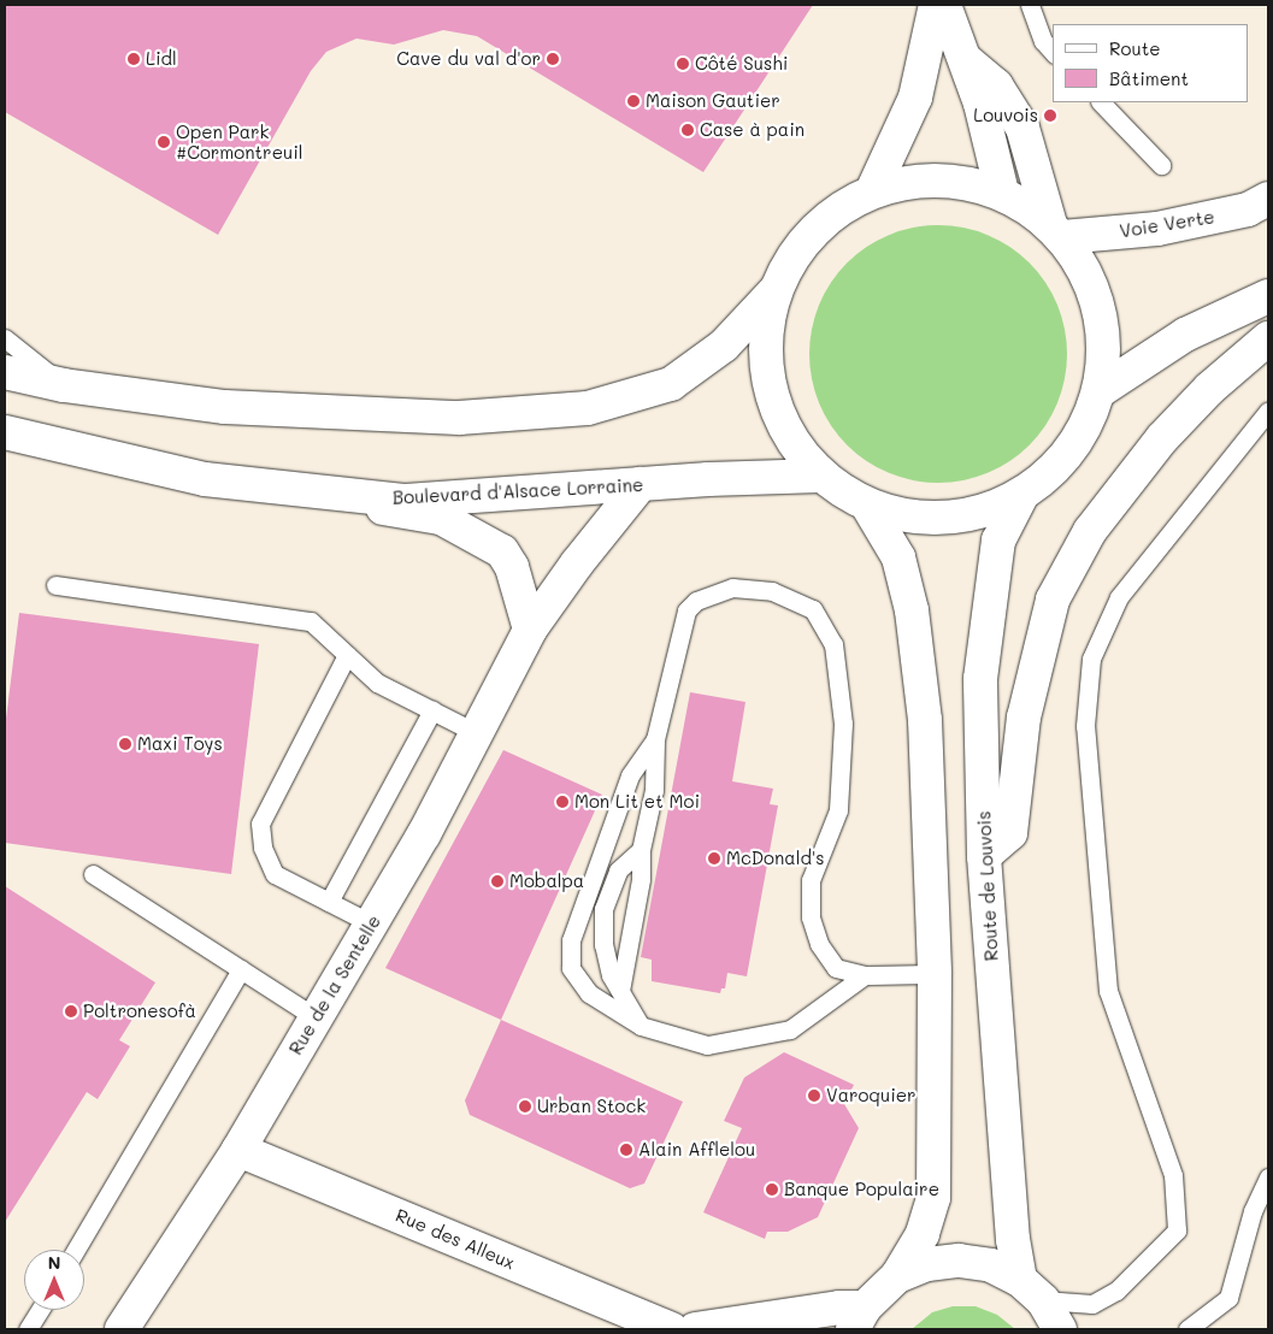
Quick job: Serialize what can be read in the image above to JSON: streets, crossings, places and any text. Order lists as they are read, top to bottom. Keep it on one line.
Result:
{"streets":{"main road":["Voie Verte","Boulevard d'Alsace Lorraine","Route de Louvois","Rue de la Sentelle","Rue des Alleux"]},"crossings":[["Boulevard d'Alsace Lorraine","Rue de la Sentelle"],["Rue de la Sentelle","Rue des Alleux"]],"places":["Lidl","Cave du val d'or","Côté Sushi","Maison Gautier","Louvois","Case à pain","Open Park #Cormontreuil","Maxi Toys","Mon Lit et Moi","McDonald's","Mobalpa","Poltronesofà","Varoquier","Urban Stock","Alain Afflelou","Banque Populaire"],"legend":["Route","Bâtiment"],"north":"top"}
